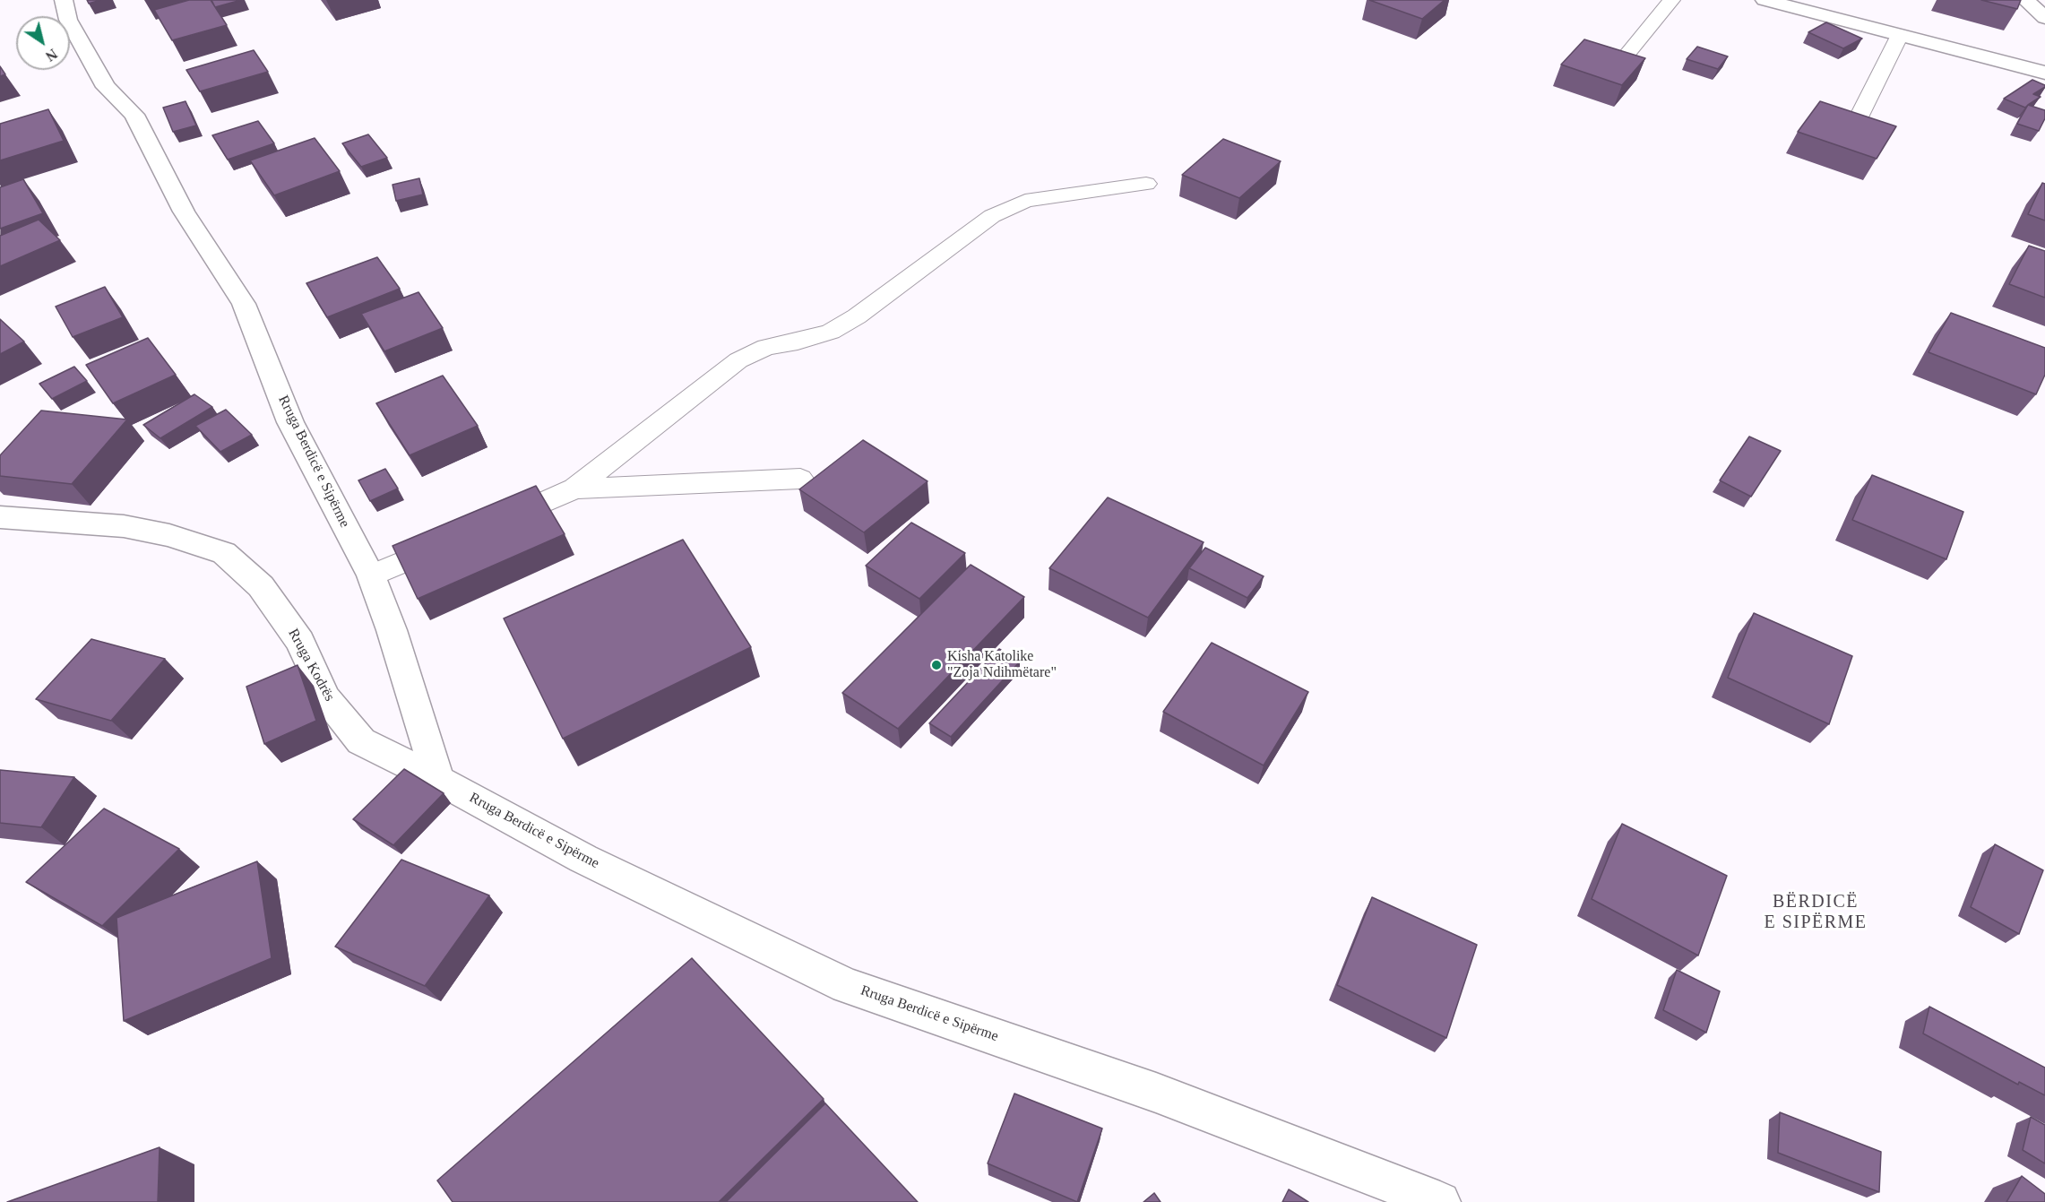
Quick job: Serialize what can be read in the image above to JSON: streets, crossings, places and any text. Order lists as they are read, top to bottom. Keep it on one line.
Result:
{"streets":{"street":["Rruga Berdicë e Sipërme","Rruga Kodrës"]},"crossings":[["Rruga Berdicë e Sipërme","Rruga Kodrës"]],"districts":["BËRDICË E SIPËRME"],"places":["Kisha Katolike \"Zoja Ndihmëtare\""],"north":"bottom right"}
